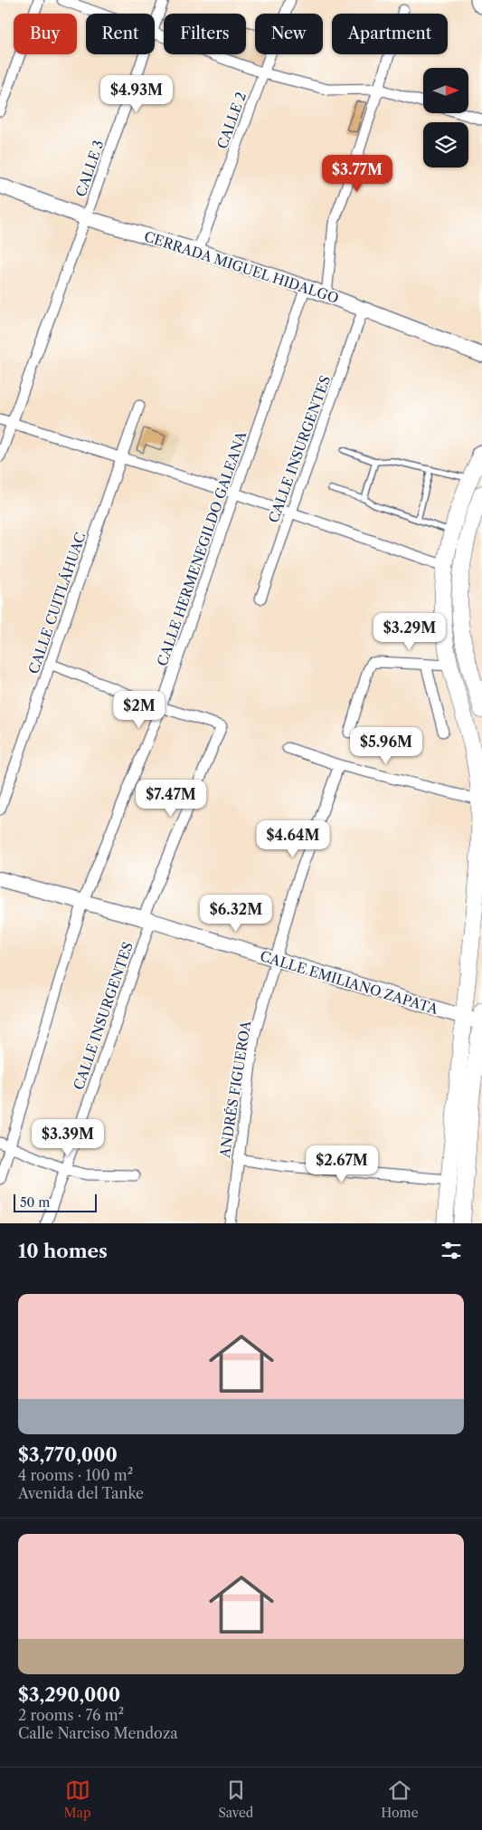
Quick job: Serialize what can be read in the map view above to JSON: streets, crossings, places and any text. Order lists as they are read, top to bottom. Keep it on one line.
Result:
{"streets":{"street":["CALLE 2","CALLE 3","CERRADA MIGUEL HIDALGO","CALLE INSURGENTES","CALLE HERMENEGILDO GALEANA","CALLE CUITLÁHUAC","CALLE EMILIANO ZAPATA","ANDRÉS FIGUEROA"]},"crossings":[["CALLE 2","CERRADA MIGUEL HIDALGO"],["CALLE 3","CERRADA MIGUEL HIDALGO"],["CERRADA MIGUEL HIDALGO","CALLE INSURGENTES"],["CERRADA MIGUEL HIDALGO","CALLE HERMENEGILDO GALEANA"],["CALLE INSURGENTES","CALLE HERMENEGILDO GALEANA"],["CALLE INSURGENTES","CALLE EMILIANO ZAPATA"],["CALLE HERMENEGILDO GALEANA","CALLE EMILIANO ZAPATA"],["CALLE EMILIANO ZAPATA","ANDRÉS FIGUEROA"]],"scale_bar":"50 m","north":"right","page":{"chip":["Buy","Rent","Filters","New","Apartment"],"price":["$4.93M","$3.77M","$3.29M","$2M","$5.96M","$7.47M","$4.64M","$6.32M","$3.39M","$2.67M"],"scale":"50 m","heading":"10 homes","list":[{"name":"$3,770,000","note":"4 rooms · 100 m² · Avenida del Tanke"},{"name":"$3,290,000","note":"2 rooms · 76 m² · Calle Narciso Mendoza"}],"tabs":["Map","Saved","Home"]}}
